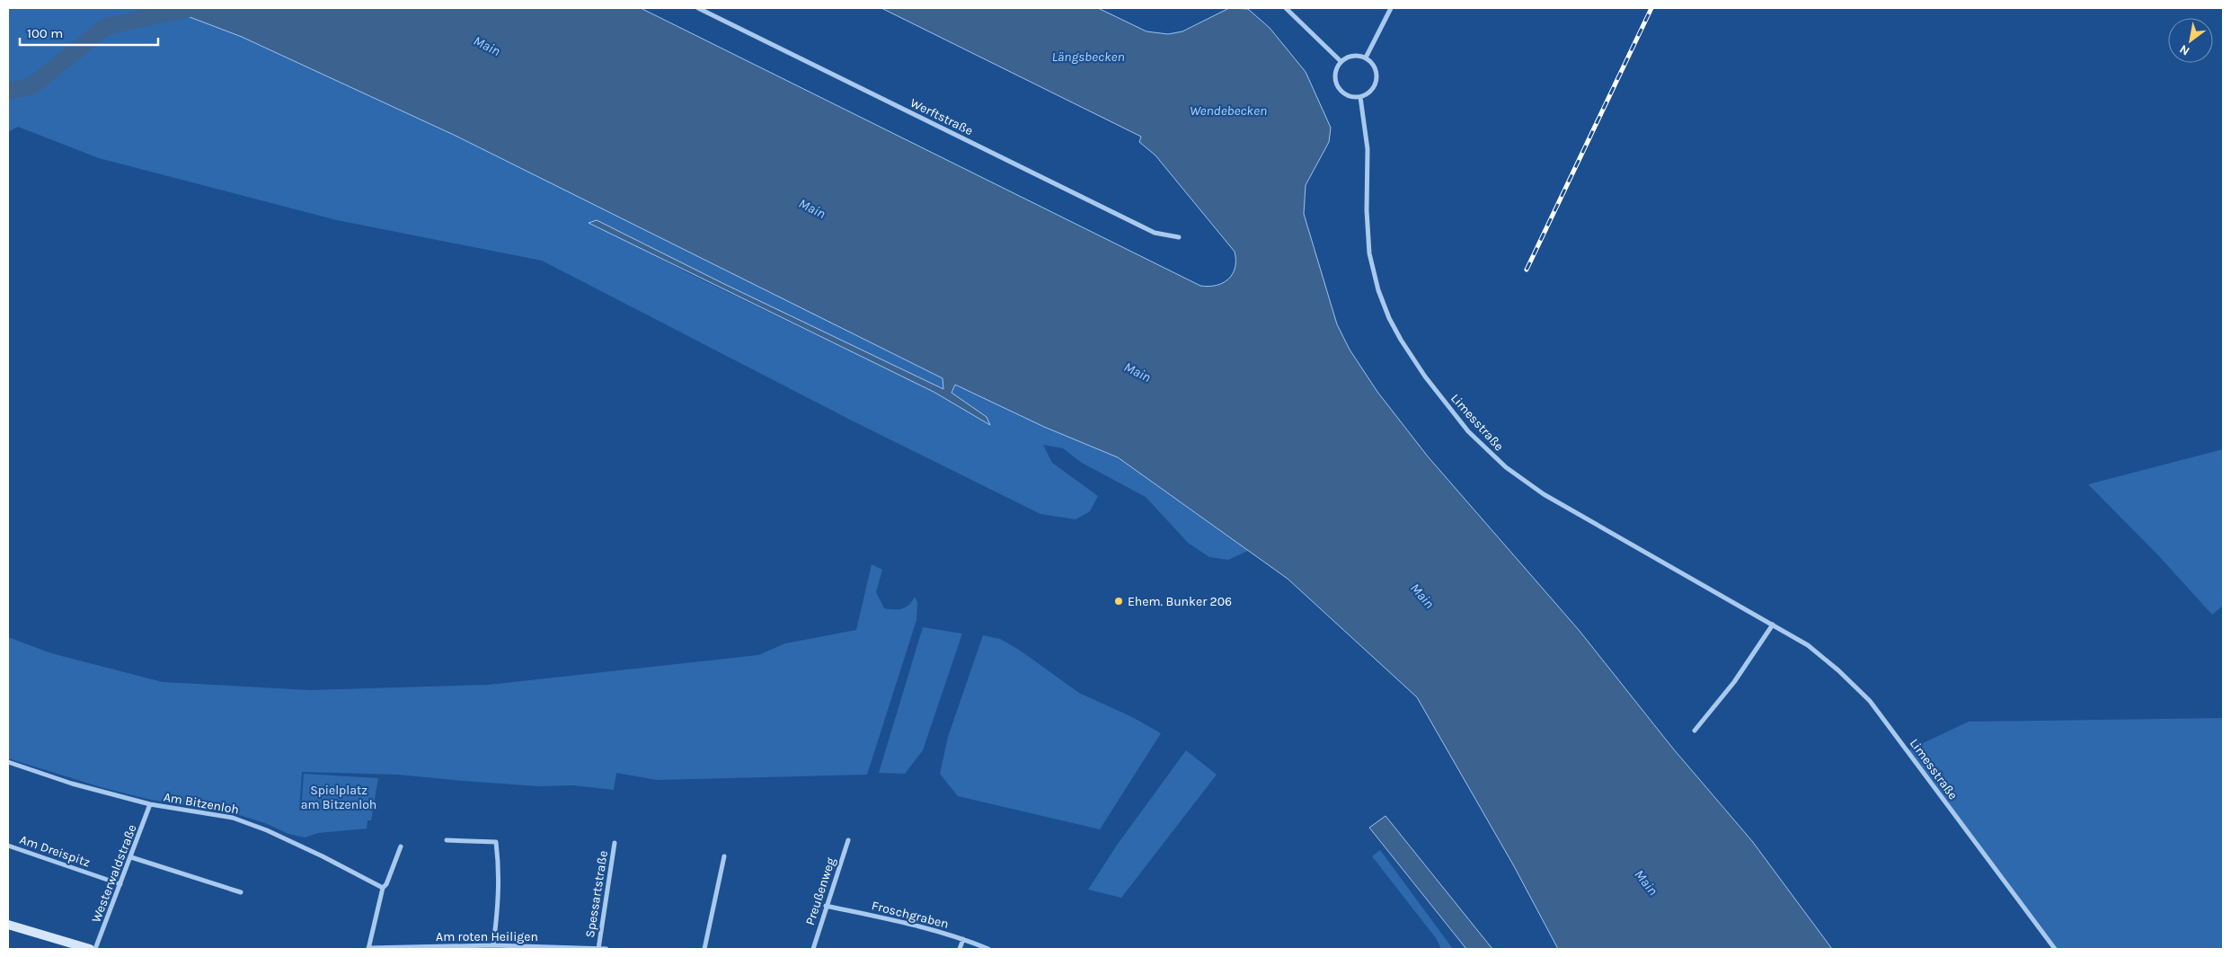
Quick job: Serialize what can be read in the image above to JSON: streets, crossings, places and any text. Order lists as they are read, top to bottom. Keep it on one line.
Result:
{"streets":{"street":["Werftstraße","Limesstraße","Am Bitzenloh","Am Dreispitz","Westerwaldstraße","Preußenweg","Spessartstraße","Froschgraben","Am roten Heiligen"]},"crossings":[["Am Bitzenloh","Westerwaldstraße"],["Am Dreispitz","Westerwaldstraße"],["Preußenweg","Froschgraben"],["Spessartstraße","Am roten Heiligen"]],"water":["Main","Längsbecken","Wendebecken"],"parks":["Spielplatz am Bitzenloh"],"places":["Ehem. Bunker 206"],"scale_bar":"100 m","north":"bottom left"}
